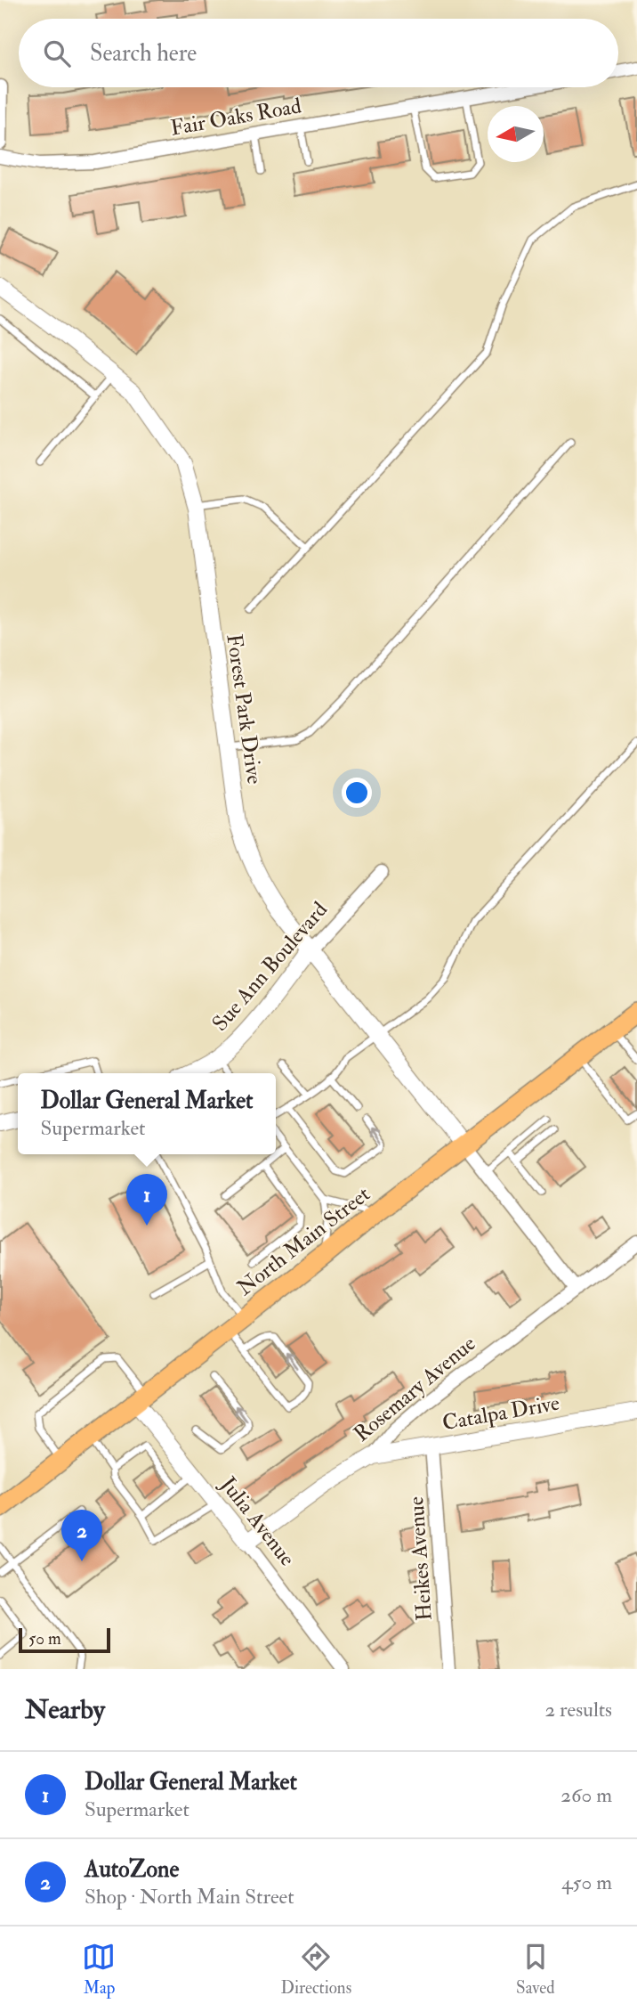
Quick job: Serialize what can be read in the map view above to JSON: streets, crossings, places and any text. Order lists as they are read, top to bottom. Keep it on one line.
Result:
{"streets":{"main road":["North Main Street"],"street":["Fair Oaks Road","Forest Park Drive","Sue Ann Boulevard","Rosemary Avenue","Catalpa Drive","Julia Avenue","Heikes Avenue"]},"crossings":[["Forest Park Drive","Sue Ann Boulevard"],["Forest Park Drive","North Main Street"],["North Main Street","Julia Avenue"],["Rosemary Avenue","Catalpa Drive"],["Rosemary Avenue","Julia Avenue"],["Catalpa Drive","Heikes Avenue"]],"scale_bar":"50 m","north":"left","page":{"search":"Search here","popup":["Dollar General Market","Supermarket"],"pins":["1","2"],"scale":"50 m","heading":["Nearby","2 results"],"list":[{"mark":"1","name":"Dollar General Market","note":"Supermarket","value":"260 m"},{"mark":"2","name":"AutoZone","note":"Shop · North Main Street","value":"450 m"}],"nav":["Map","Directions","Saved"]}}
